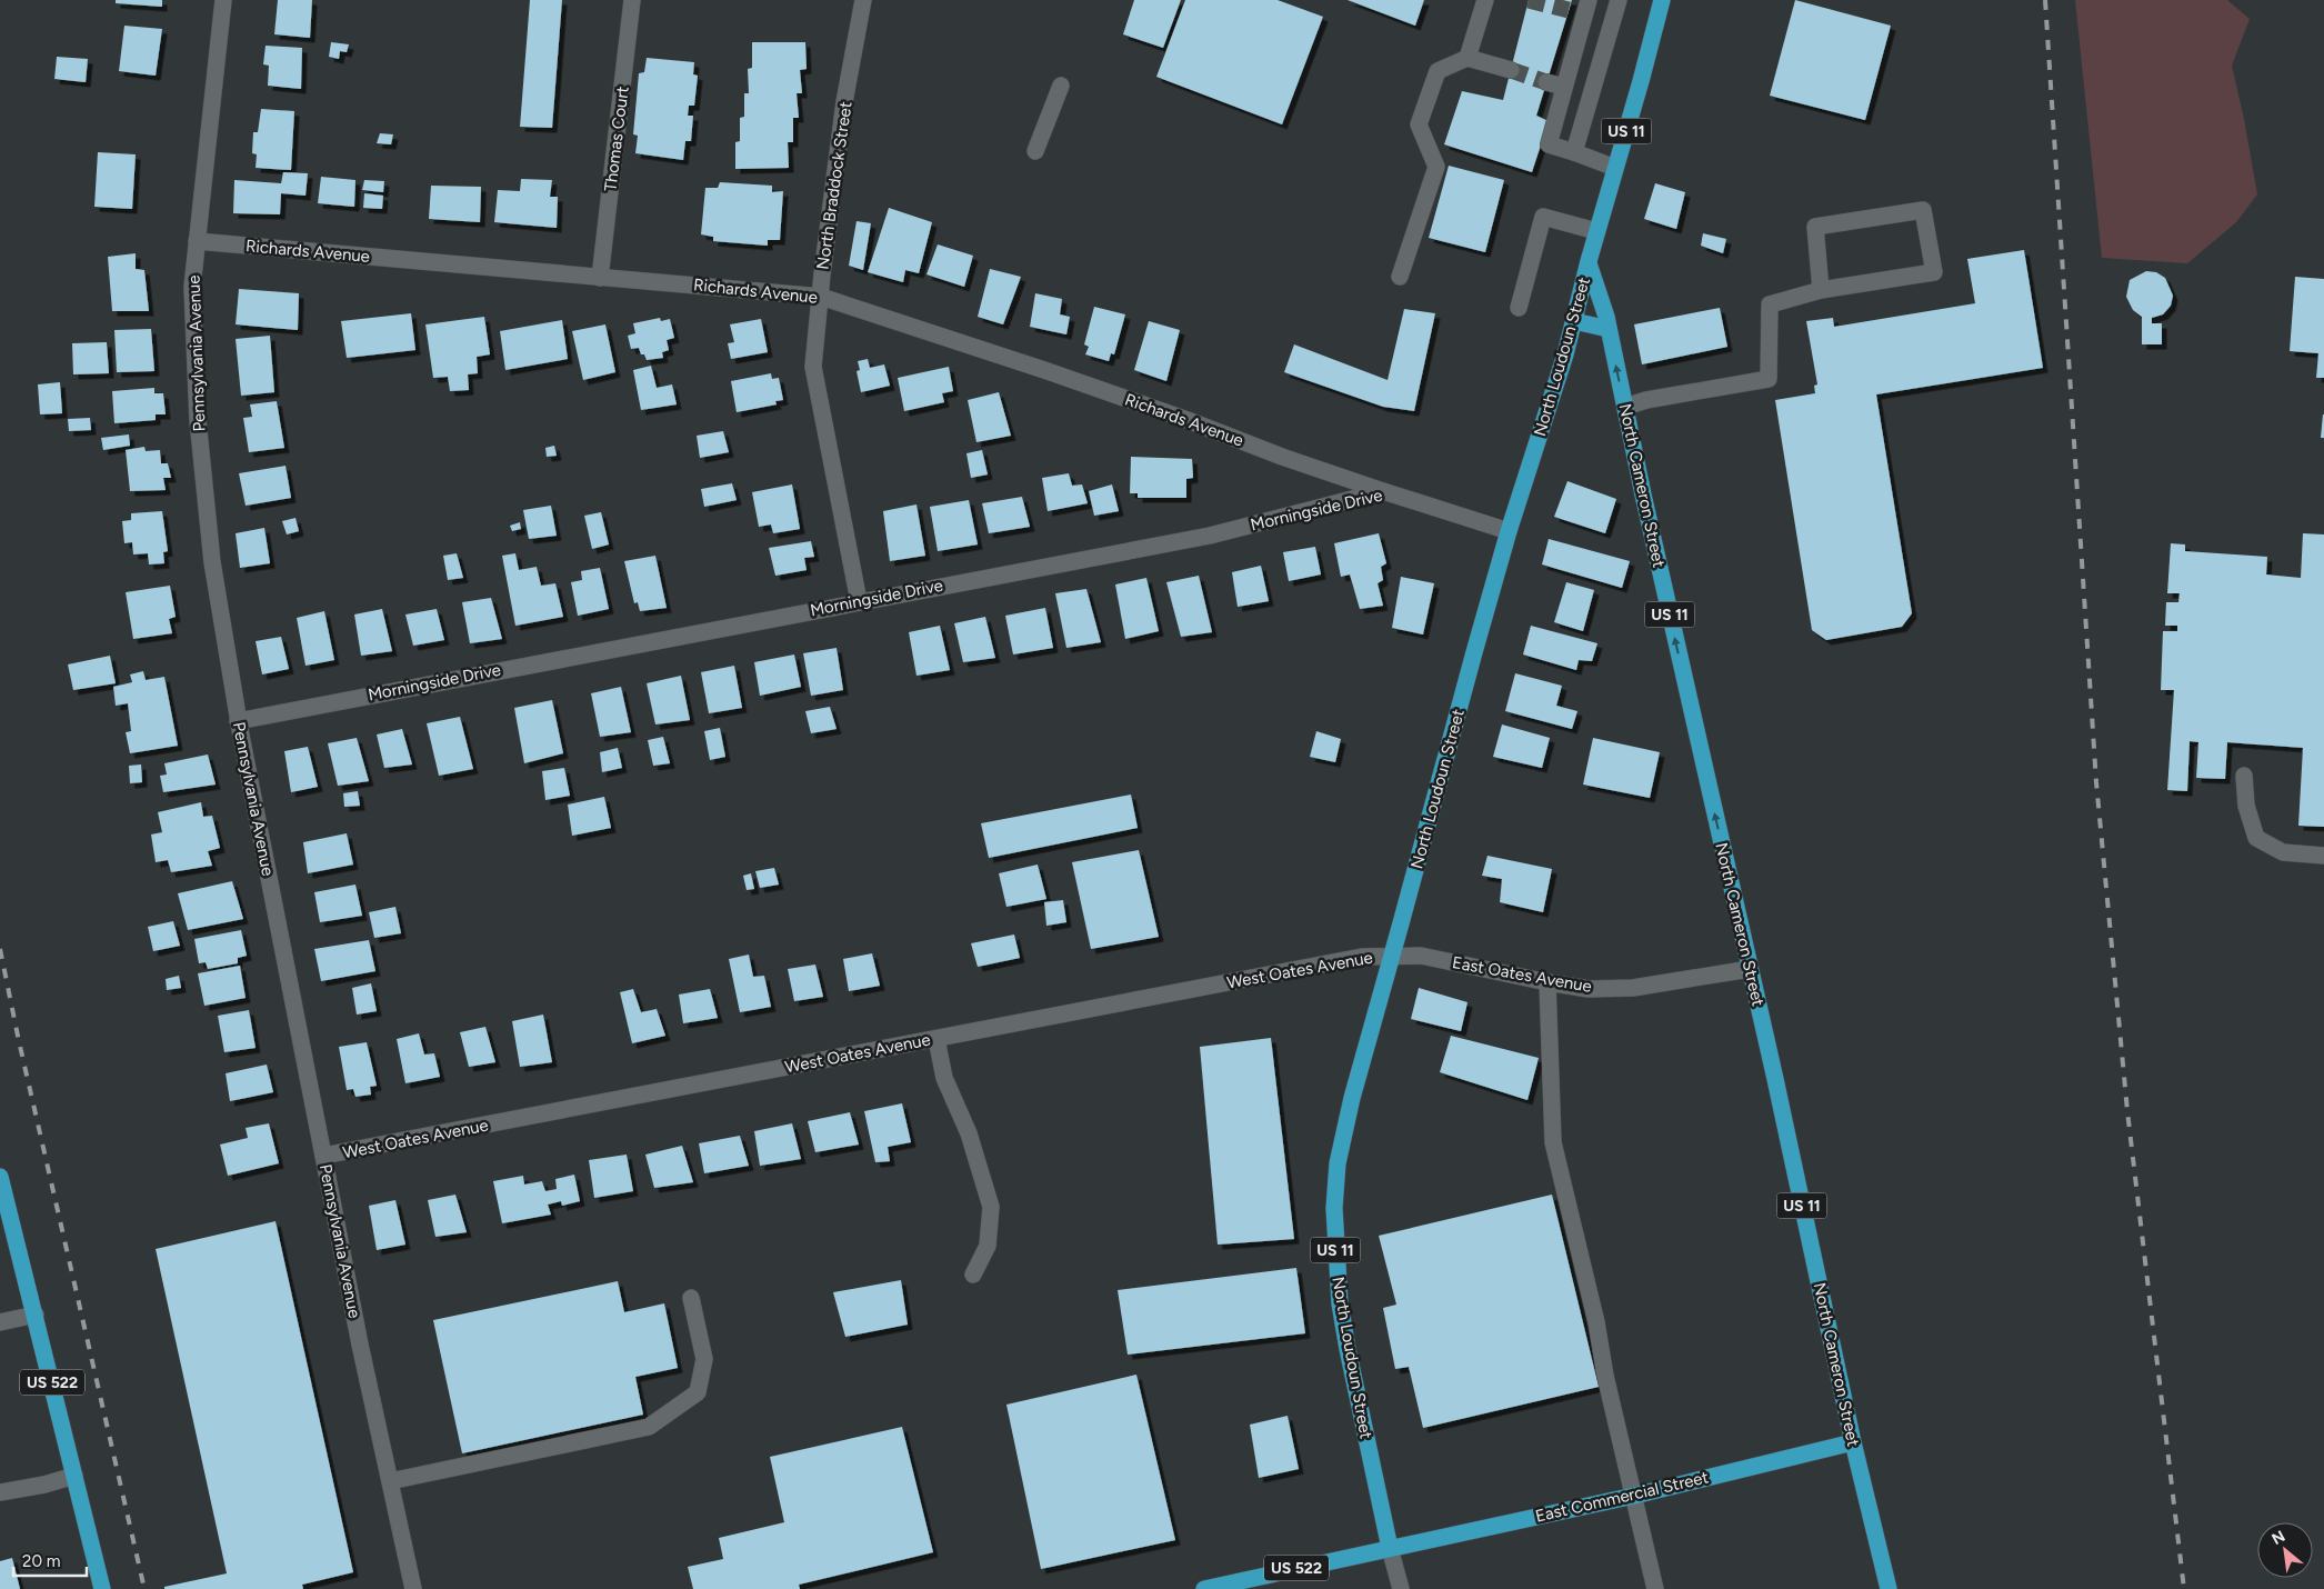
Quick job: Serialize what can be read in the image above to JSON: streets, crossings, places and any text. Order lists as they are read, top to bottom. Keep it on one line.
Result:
{"streets":{"main road":["US 11","North Loudoun Street","North Cameron Street","US 522","East Commercial Street"],"street":["Thomas Court","North Braddock Street","Richards Avenue","Pennsylvania Avenue","Morningside Drive","West Oates Avenue","East Oates Avenue"]},"crossings":[["Thomas Court","Richards Avenue"],["North Braddock Street","Richards Avenue"],["North Braddock Street","Morningside Drive"],["Richards Avenue","Pennsylvania Avenue"],["Richards Avenue","Morningside Drive"],["Pennsylvania Avenue","Morningside Drive"],["Pennsylvania Avenue","West Oates Avenue"],["North Loudoun Street","North Cameron Street"],["North Loudoun Street","Morningside Drive"],["North Loudoun Street","West Oates Avenue"],["North Loudoun Street","East Oates Avenue"],["North Loudoun Street","US 522"],["North Loudoun Street","East Commercial Street"],["North Cameron Street","East Oates Avenue"],["North Cameron Street","East Commercial Street"],["West Oates Avenue","East Oates Avenue"],["US 522","East Commercial Street"]],"one_way":["North Cameron Street"],"scale_bar":"20 m","north":"top left"}
